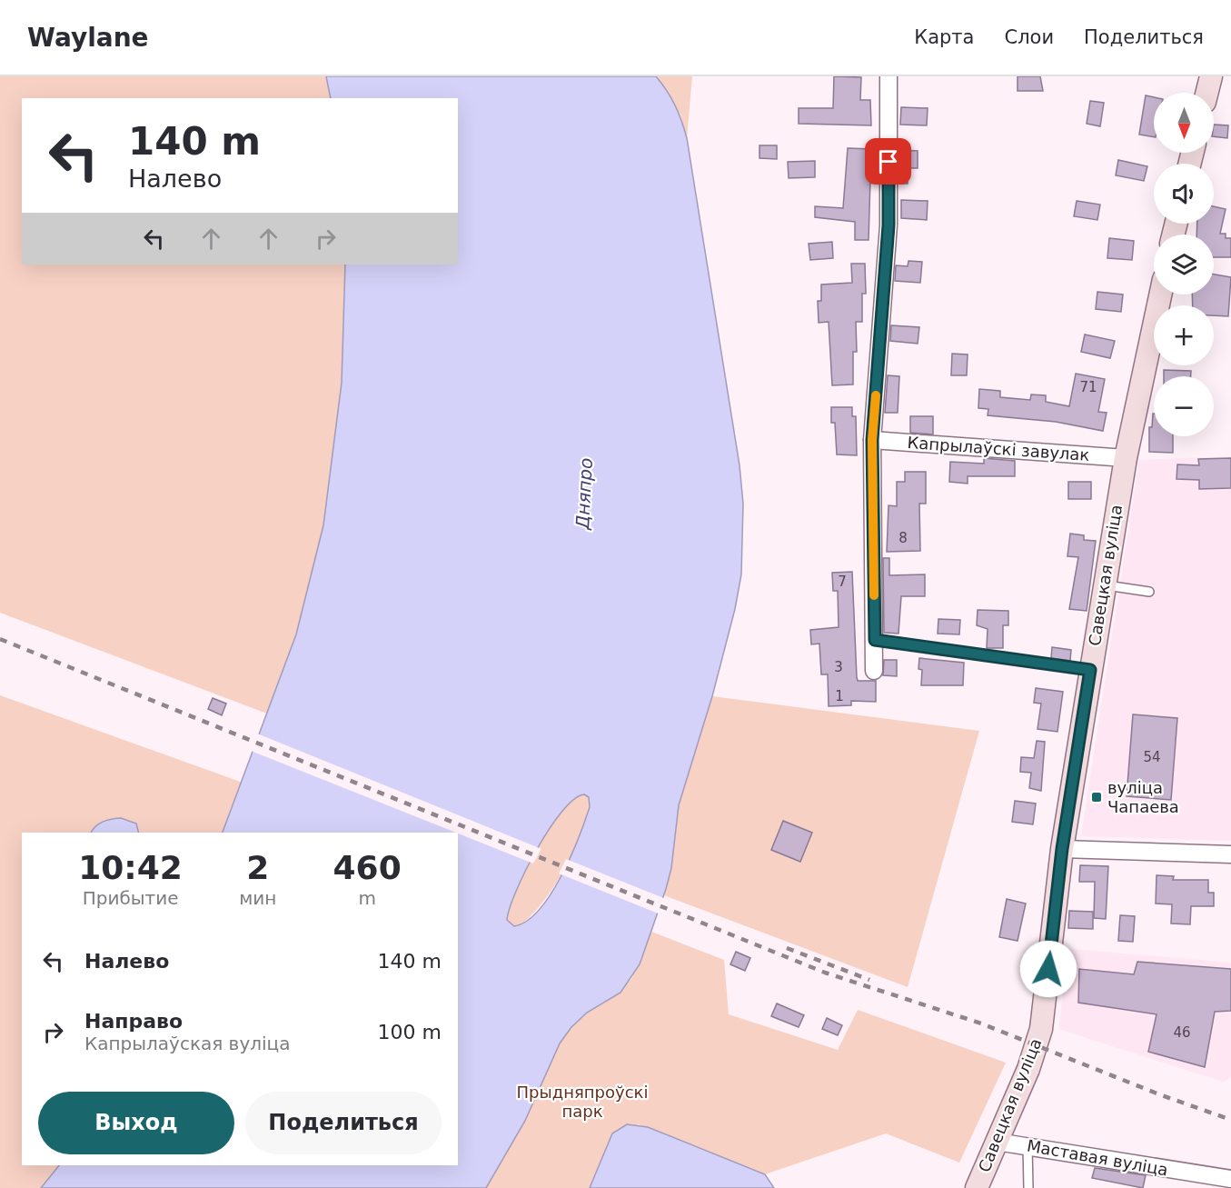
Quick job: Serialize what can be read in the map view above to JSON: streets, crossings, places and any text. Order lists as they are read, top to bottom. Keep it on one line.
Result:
{"streets":{"main road":["Савецкая вуліца"],"street":["Капрылаўскі завулак","Маставая вуліца"]},"crossings":[["Капрылаўскі завулак","Савецкая вуліца"],["Савецкая вуліца","Маставая вуліца"]],"water":["Дняпро"],"parks":["Прыдняпроўскі парк"],"places":{"transit":["вуліца Чапаева"]},"house_numbers":["71","8","7","3","1","54","46"],"north":"bottom","page":{"header":"Waylane","nav":["Карта","Слои","Поделиться"],"map_buttons":["+","−"],"turn":["140 m","Налево"],"eta":["10:42","Прибытие","2","мин","460","m"],"list":[{"name":"Налево","value":"140 m"},{"name":"Направо","note":"Капрылаўская вуліца","value":"100 m"}],"buttons":["Выход","Поделиться"]}}
